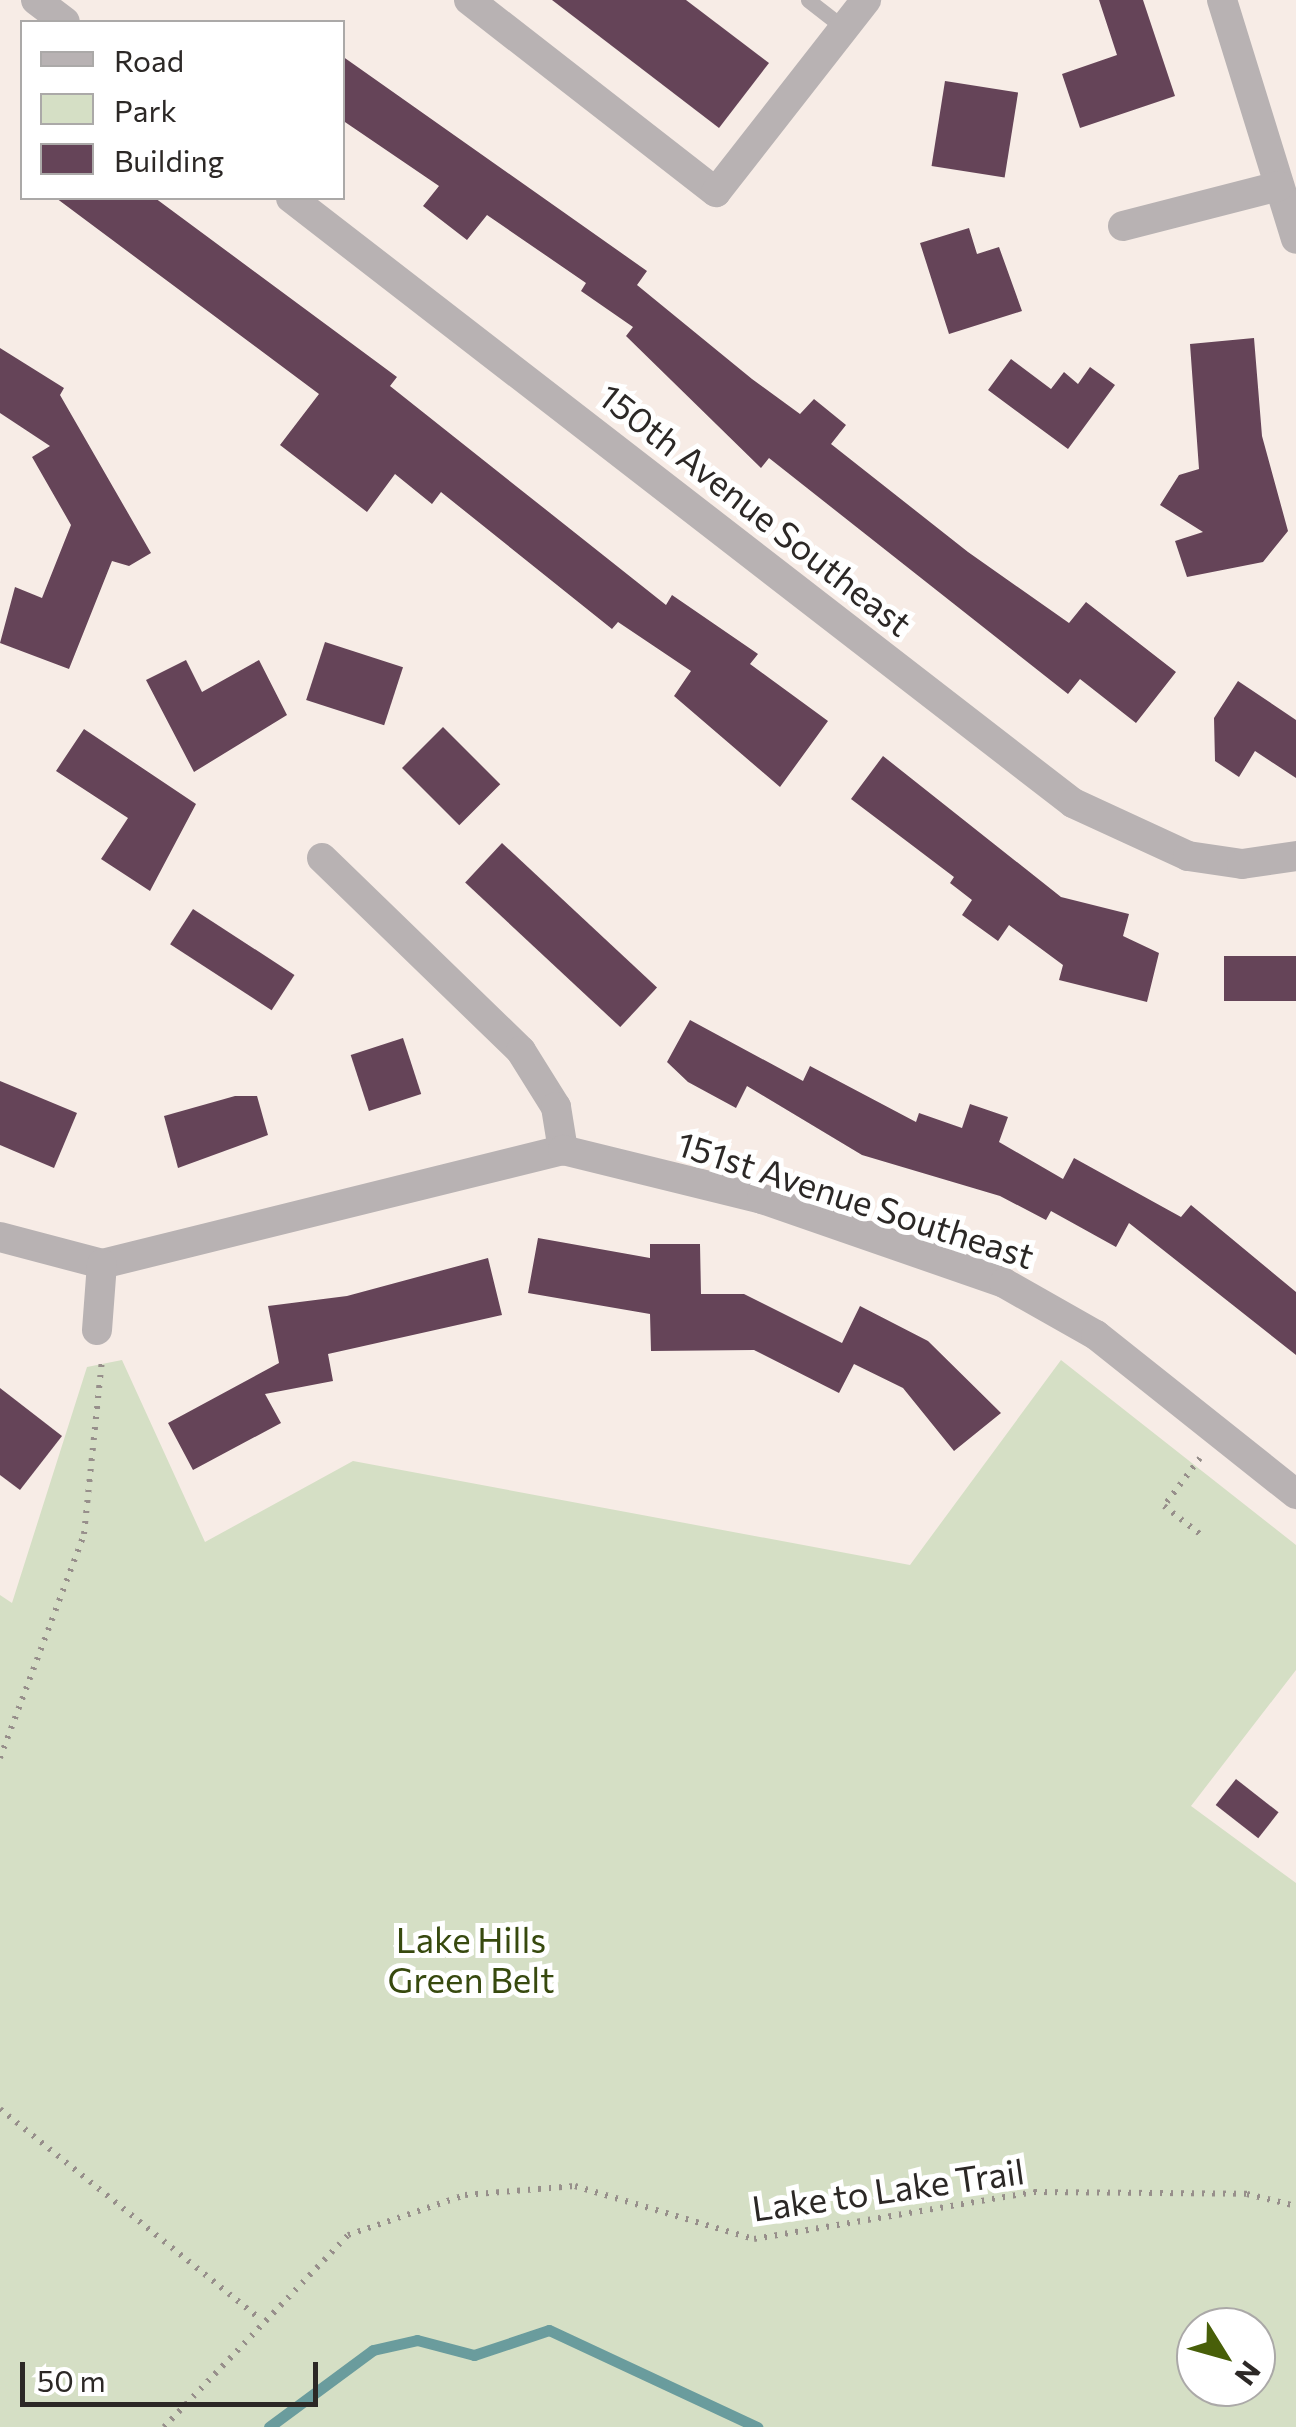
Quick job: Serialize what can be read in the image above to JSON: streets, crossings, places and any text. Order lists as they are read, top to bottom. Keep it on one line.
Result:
{"streets":{"street":["150th Avenue Southeast","151st Avenue Southeast"],"path":["Lake to Lake Trail"]},"parks":["Lake Hills Green Belt"],"legend":["Road","Park","Building"],"scale_bar":"50 m","north":"bottom right"}
